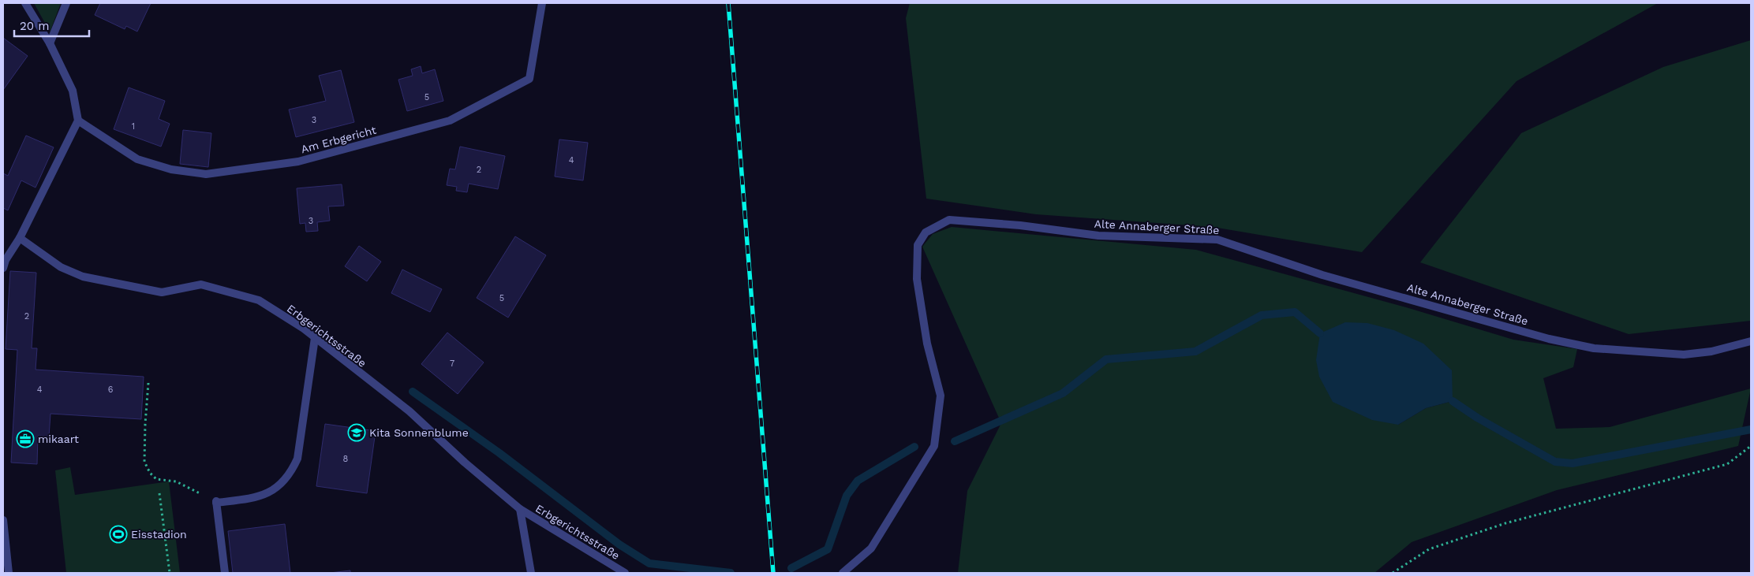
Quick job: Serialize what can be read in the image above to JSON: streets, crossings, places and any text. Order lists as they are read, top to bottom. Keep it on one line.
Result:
{"streets":{"street":["Am Erbgericht","Alte Annaberger Straße","Erbgerichtsstraße"]},"places":{"school or university":["Kita Sonnenblume"],"office":["mikaart"],"sports":["Eisstadion"]},"house_numbers":["5","3","1","4","2","3","5","2","7","4","6","8"],"scale_bar":"20 m"}
